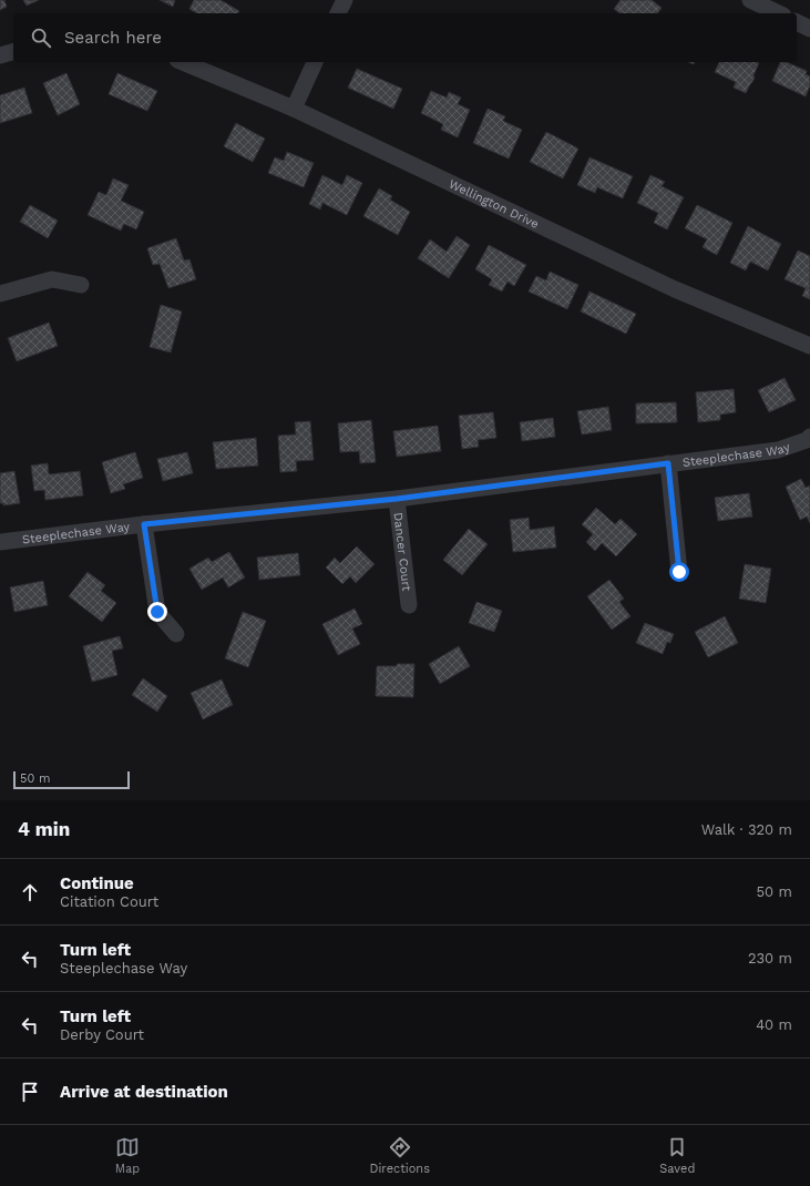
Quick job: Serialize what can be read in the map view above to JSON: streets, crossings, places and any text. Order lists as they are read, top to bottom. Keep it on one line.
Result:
{"streets":{"street":["Wellington Drive","Steeplechase Way","Dancer Court"]},"crossings":[["Steeplechase Way","Dancer Court"]],"scale_bar":"50 m","page":{"search":"Search here","scale":"50 m","heading":["4 min","Walk · 320 m"],"list":[["Continue","Citation Court","50 m"],["Turn left","Steeplechase Way","230 m"],["Turn left","Derby Court","40 m"],"Arrive at destination"],"nav":["Map","Directions","Saved"]}}
